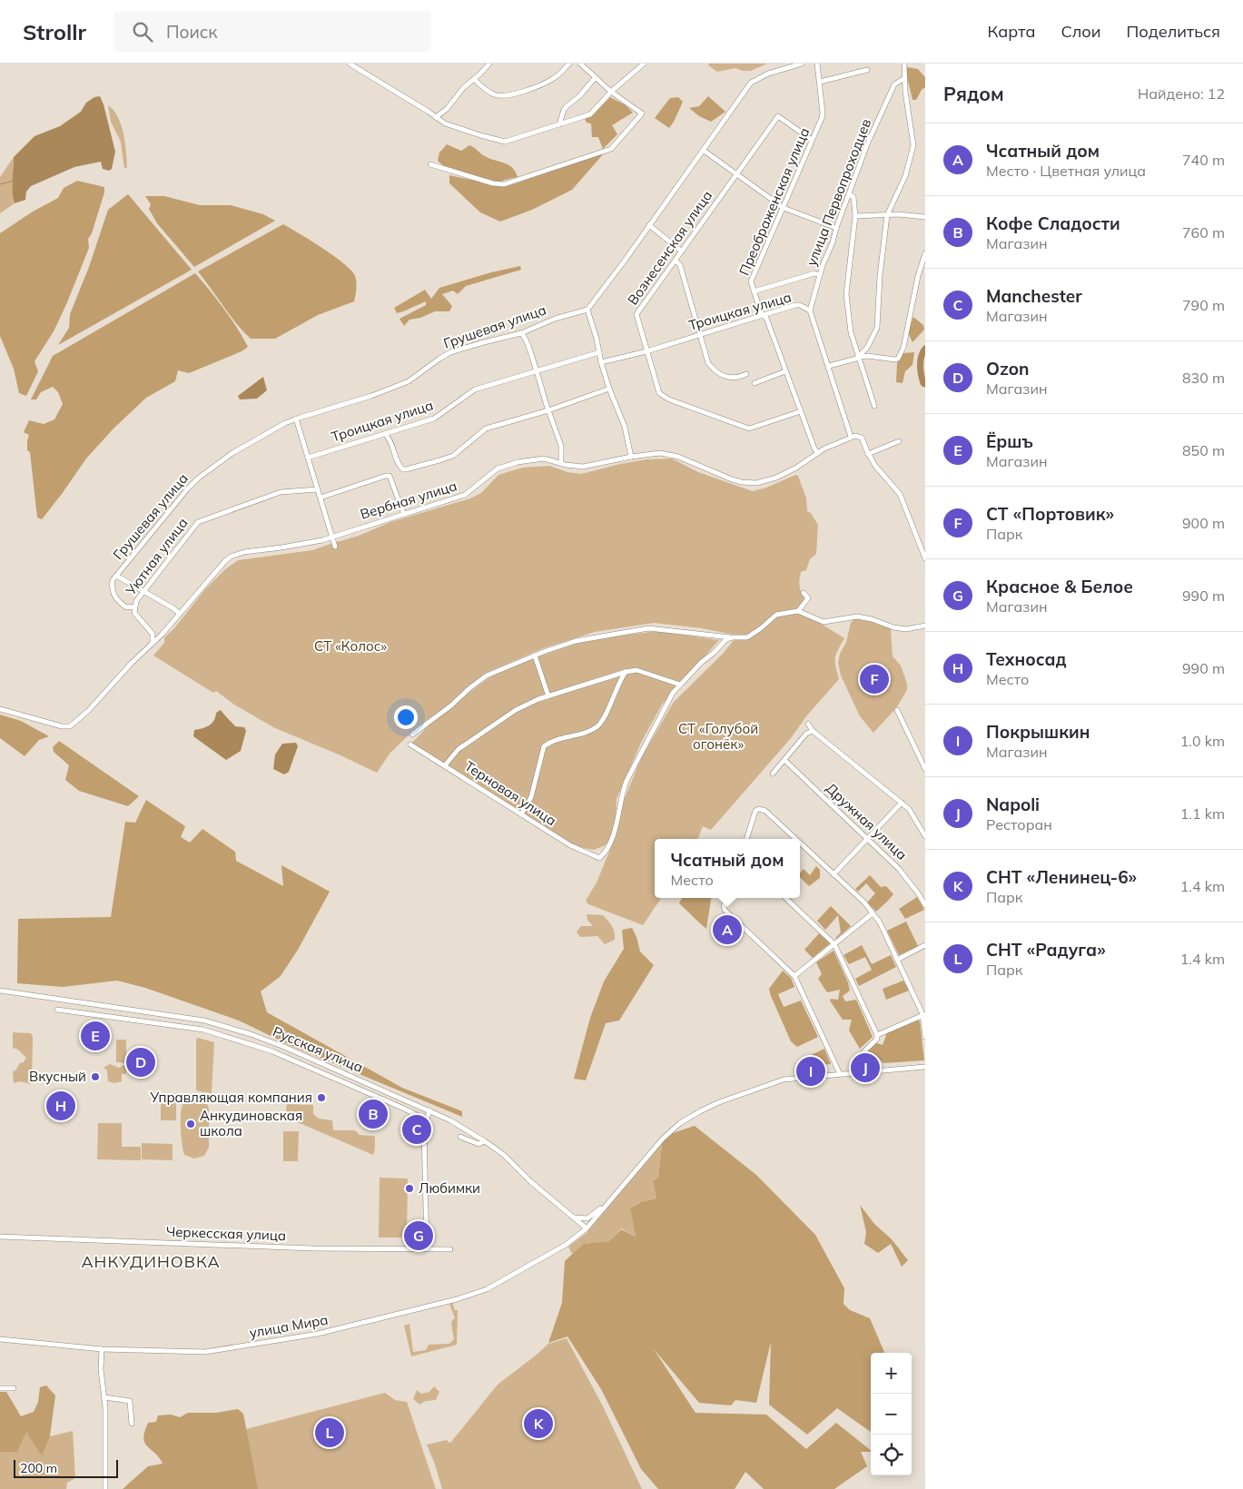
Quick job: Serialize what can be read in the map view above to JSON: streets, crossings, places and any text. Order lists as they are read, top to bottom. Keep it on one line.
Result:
{"streets":{"street":["улица Первопроходцев","Преображенская улица","Вознесенская улица","Троицкая улица","Грушевая улица","Вербная улица","Уютная улица","Терновая улица","Дружная улица","Русская улица","Черкесская улица","улица Мира"]},"crossings":[["улица Первопроходцев","Троицкая улица"],["Преображенская улица","Вознесенская улица"],["Преображенская улица","Троицкая улица"],["Преображенская улица","Вербная улица"],["Вознесенская улица","Троицкая улица"],["Троицкая улица","Вербная улица"],["Грушевая улица","Уютная улица"],["Вербная улица","Уютная улица"],["Русская улица","улица Мира"]],"districts":["АНКУДИНОВКА"],"parks":["СТ «Колос»","СТ «Голубой огонёк»"],"places":["Вкусный","Управляющая компания","Анкудиновская школа","Любимки"],"scale_bar":"200 m","page":{"header":"Strollr","search":"Поиск","nav":["Карта","Слои","Поделиться"],"heading":["Рядом","Найдено: 12"],"list":[{"mark":"A","name":"Чсатный дом","note":"Место · Цветная улица","value":"740 m"},{"mark":"B","name":"Кофе Сладости","note":"Магазин","value":"760 m"},{"mark":"C","name":"Manchester","note":"Магазин","value":"790 m"},{"mark":"D","name":"Ozon","note":"Магазин","value":"830 m"},{"mark":"E","name":"Ёршъ","note":"Магазин","value":"850 m"},{"mark":"F","name":"СТ «Портовик»","note":"Парк","value":"900 m"},{"mark":"G","name":"Красное & Белое","note":"Магазин","value":"990 m"},{"mark":"H","name":"Техносад","note":"Место","value":"990 m"},{"mark":"I","name":"Покрышкин","note":"Магазин","value":"1.0 km"},{"mark":"J","name":"Napoli","note":"Ресторан","value":"1.1 km"},{"mark":"K","name":"СНТ «Ленинец-6»","note":"Парк","value":"1.4 km"},{"mark":"L","name":"СНТ «Радуга»","note":"Парк","value":"1.4 km"}],"pins":["F","A","E","D","J","I","H","B","C","G","K","L"],"popup":["Чсатный дом","Место"],"map_buttons":["+","−"],"scale":"200 m"}}
